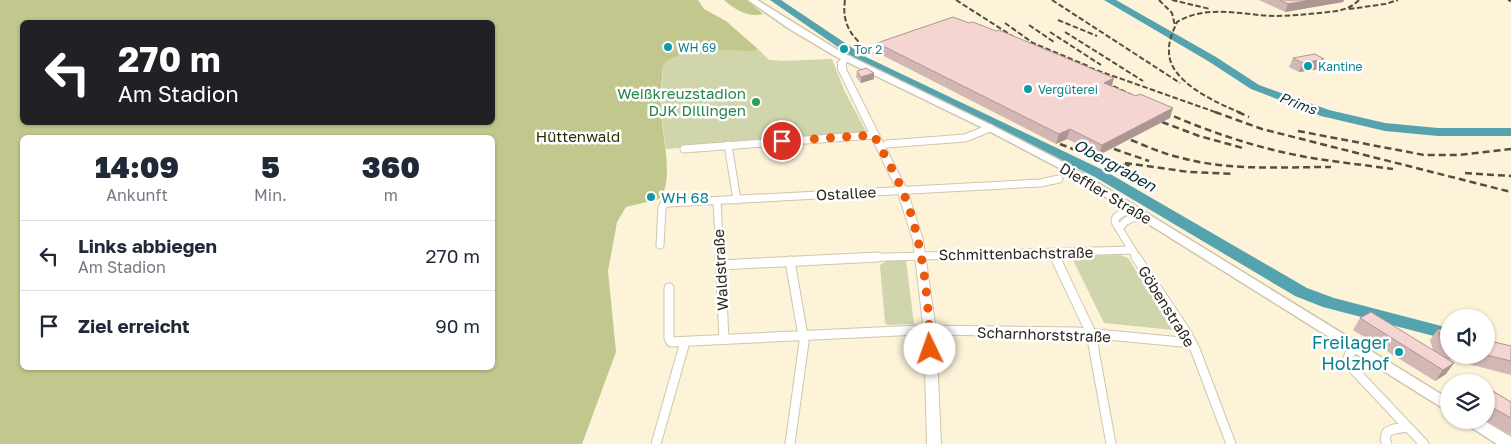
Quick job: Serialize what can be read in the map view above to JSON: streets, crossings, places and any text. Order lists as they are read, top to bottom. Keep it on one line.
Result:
{"streets":{"main road":["Dieffler Straße"],"street":["Ostallee","Schmittenbachstraße","Waldstraße","Göbenstraße","Scharnhorststraße"]},"crossings":[["Ostallee","Waldstraße"],["Schmittenbachstraße","Waldstraße"],["Schmittenbachstraße","Göbenstraße"],["Waldstraße","Scharnhorststraße"],["Göbenstraße","Scharnhorststraße"]],"water":["Prims","Obergraben"],"parks":["Hüttenwald"],"places":["WH 69","Tor 2","Kantine","Vergüterei","Weißkreuzstadion DJK Dillingen","WH 68","Freilager Holzhof"],"page":{"turn":["270 m","Am Stadion"],"eta":["14:09","Ankunft","5","Min.","360","m"],"list":[{"name":"Links abbiegen","note":"Am Stadion","value":"270 m"},{"name":"Ziel erreicht","value":"90 m"}]}}
